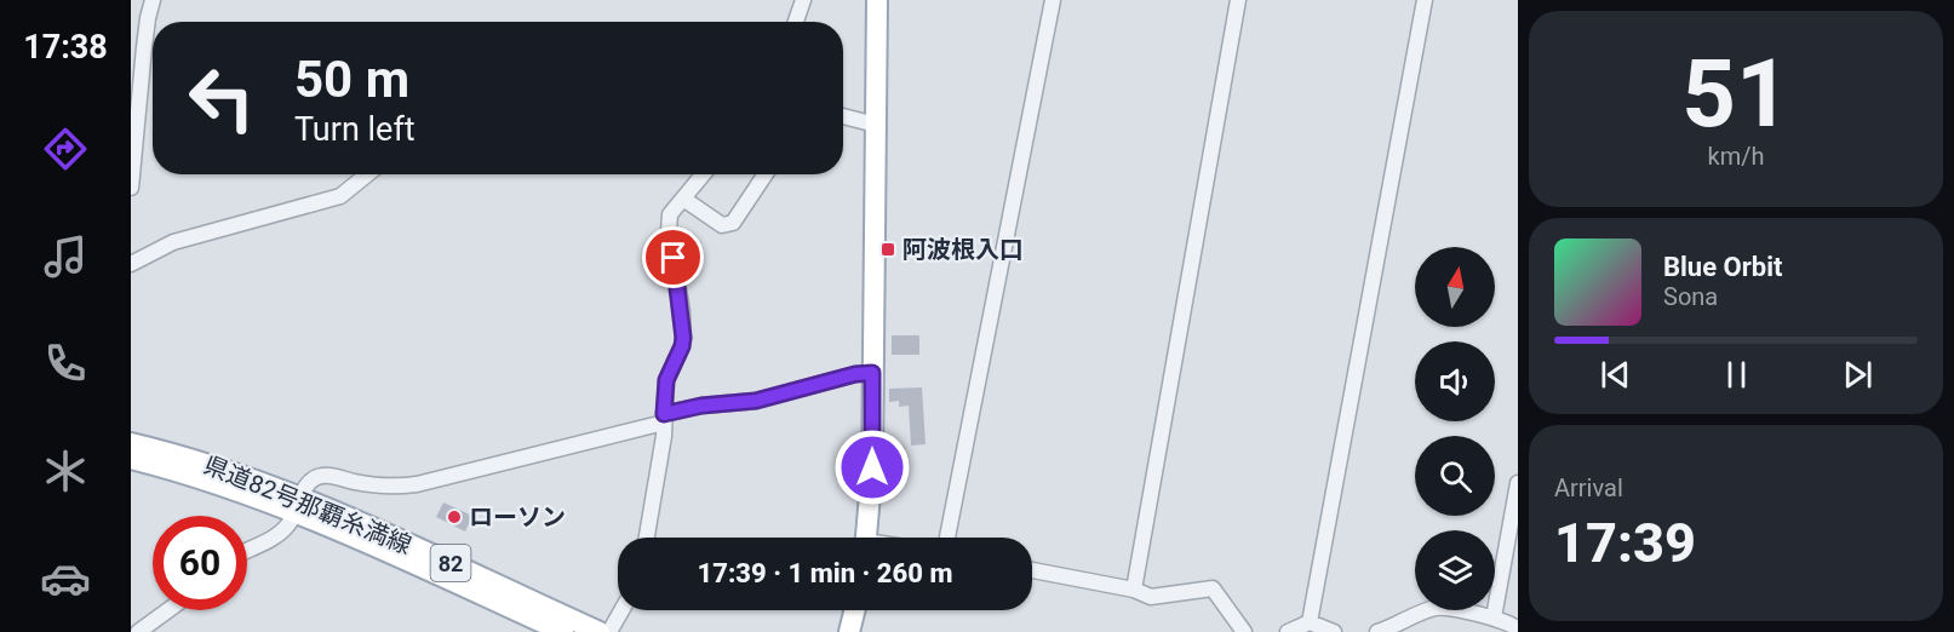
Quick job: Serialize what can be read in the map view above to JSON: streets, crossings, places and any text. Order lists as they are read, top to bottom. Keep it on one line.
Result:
{"streets":{"main road":["県道82号那覇糸満線","82"]},"places":{"transit":["阿波根入口"],"other":["ローソン"]},"north":"top","page":{"tabs":"17:38","tile":[["51","km/h"],["Arrival","17:39"]],"turn":["50 m","Turn left"],"song":["Blue Orbit","Sona"],"limit":"60","trip":"17:39 · 1 min · 260 m"}}
